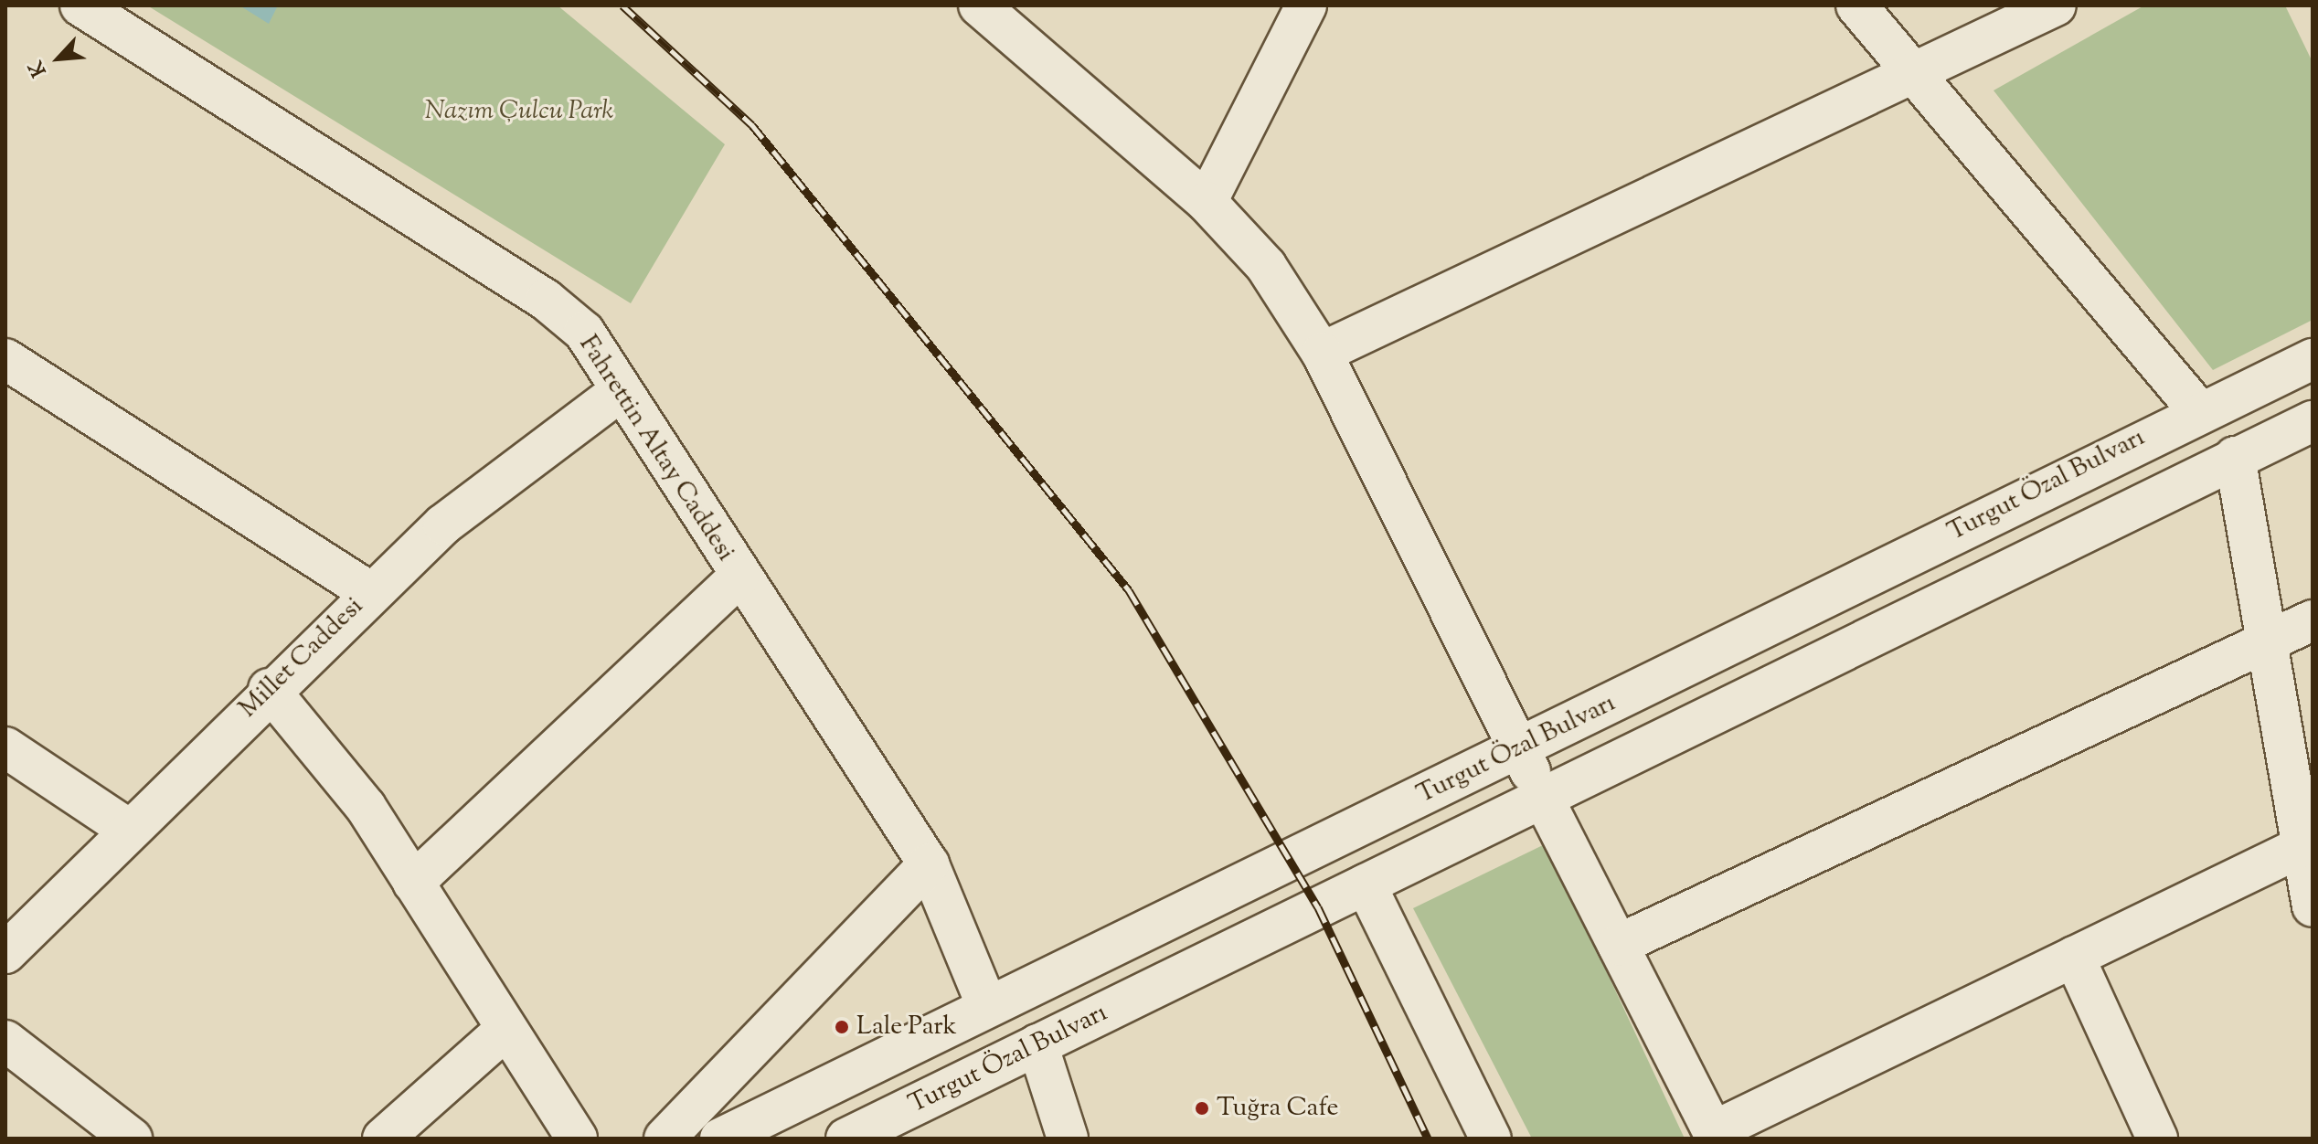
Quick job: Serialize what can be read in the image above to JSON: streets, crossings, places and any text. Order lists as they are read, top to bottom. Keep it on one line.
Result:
{"streets":{"street":["Fahrettin Altay Caddesi","Turgut Özal Bulvarı","Millet Caddesi"]},"crossings":[["Fahrettin Altay Caddesi","Turgut Özal Bulvarı"],["Fahrettin Altay Caddesi","Millet Caddesi"]],"parks":["Nazım Çulcu Park"],"places":["Lale Park","Tuğra Cafe"],"north":"bottom left"}
